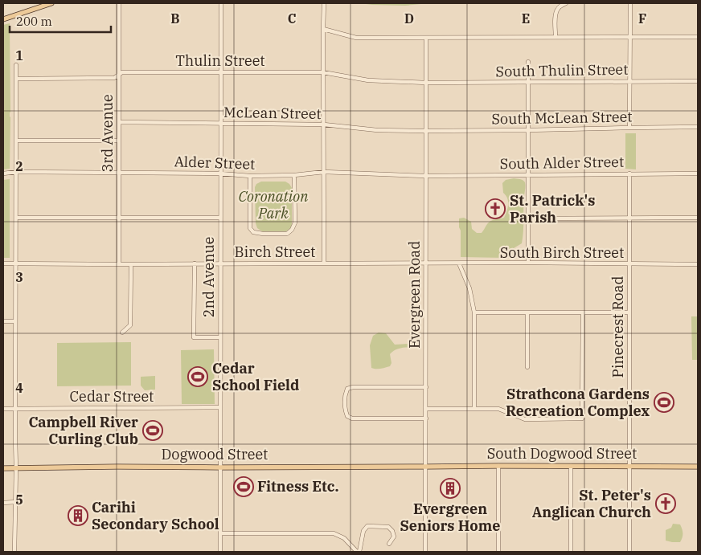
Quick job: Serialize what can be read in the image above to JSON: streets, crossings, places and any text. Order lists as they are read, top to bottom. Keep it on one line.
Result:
{"streets":{"main road":["South Dogwood Street","Dogwood Street"],"street":["Thulin Street","South Thulin Street","McLean Street","South McLean Street","3rd Avenue","Alder Street","South Alder Street","Birch Street","South Birch Street","2nd Avenue","Evergreen Road","Pinecrest Road","Cedar Street"]},"crossings":[["Thulin Street","South Thulin Street"],["Thulin Street","3rd Avenue"],["Thulin Street","2nd Avenue"],["Thulin Street","Evergreen Road"],["South Thulin Street","Evergreen Road"],["McLean Street","South McLean Street"],["McLean Street","3rd Avenue"],["McLean Street","2nd Avenue"],["McLean Street","Evergreen Road"],["South McLean Street","Evergreen Road"],["3rd Avenue","Alder Street"],["3rd Avenue","Birch Street"],["Alder Street","South Alder Street"],["Alder Street","2nd Avenue"],["Alder Street","Evergreen Road"],["South Alder Street","Evergreen Road"],["South Alder Street","Pinecrest Road"],["Birch Street","South Birch Street"],["Birch Street","2nd Avenue"],["Birch Street","Evergreen Road"],["South Birch Street","Evergreen Road"],["South Birch Street","Pinecrest Road"],["2nd Avenue","Cedar Street"],["2nd Avenue","Dogwood Street"],["Evergreen Road","South Dogwood Street"],["Evergreen Road","Dogwood Street"],["Pinecrest Road","South Dogwood Street"],["South Dogwood Street","Dogwood Street"]],"parks":["Coronation Park"],"places":{"church":["St. Patrick's Parish","St. Peter's Anglican Church"],"sports":["Cedar School Field","Strathcona Gardens Recreation Complex","Campbell River Curling Club","Fitness Etc."],"building":["Evergreen Seniors Home","Carihi Secondary School"]},"scale_bar":"200 m","grid":{"columns":["B","C","D","E","F"],"rows":["1","2","3","4","5"]}}
